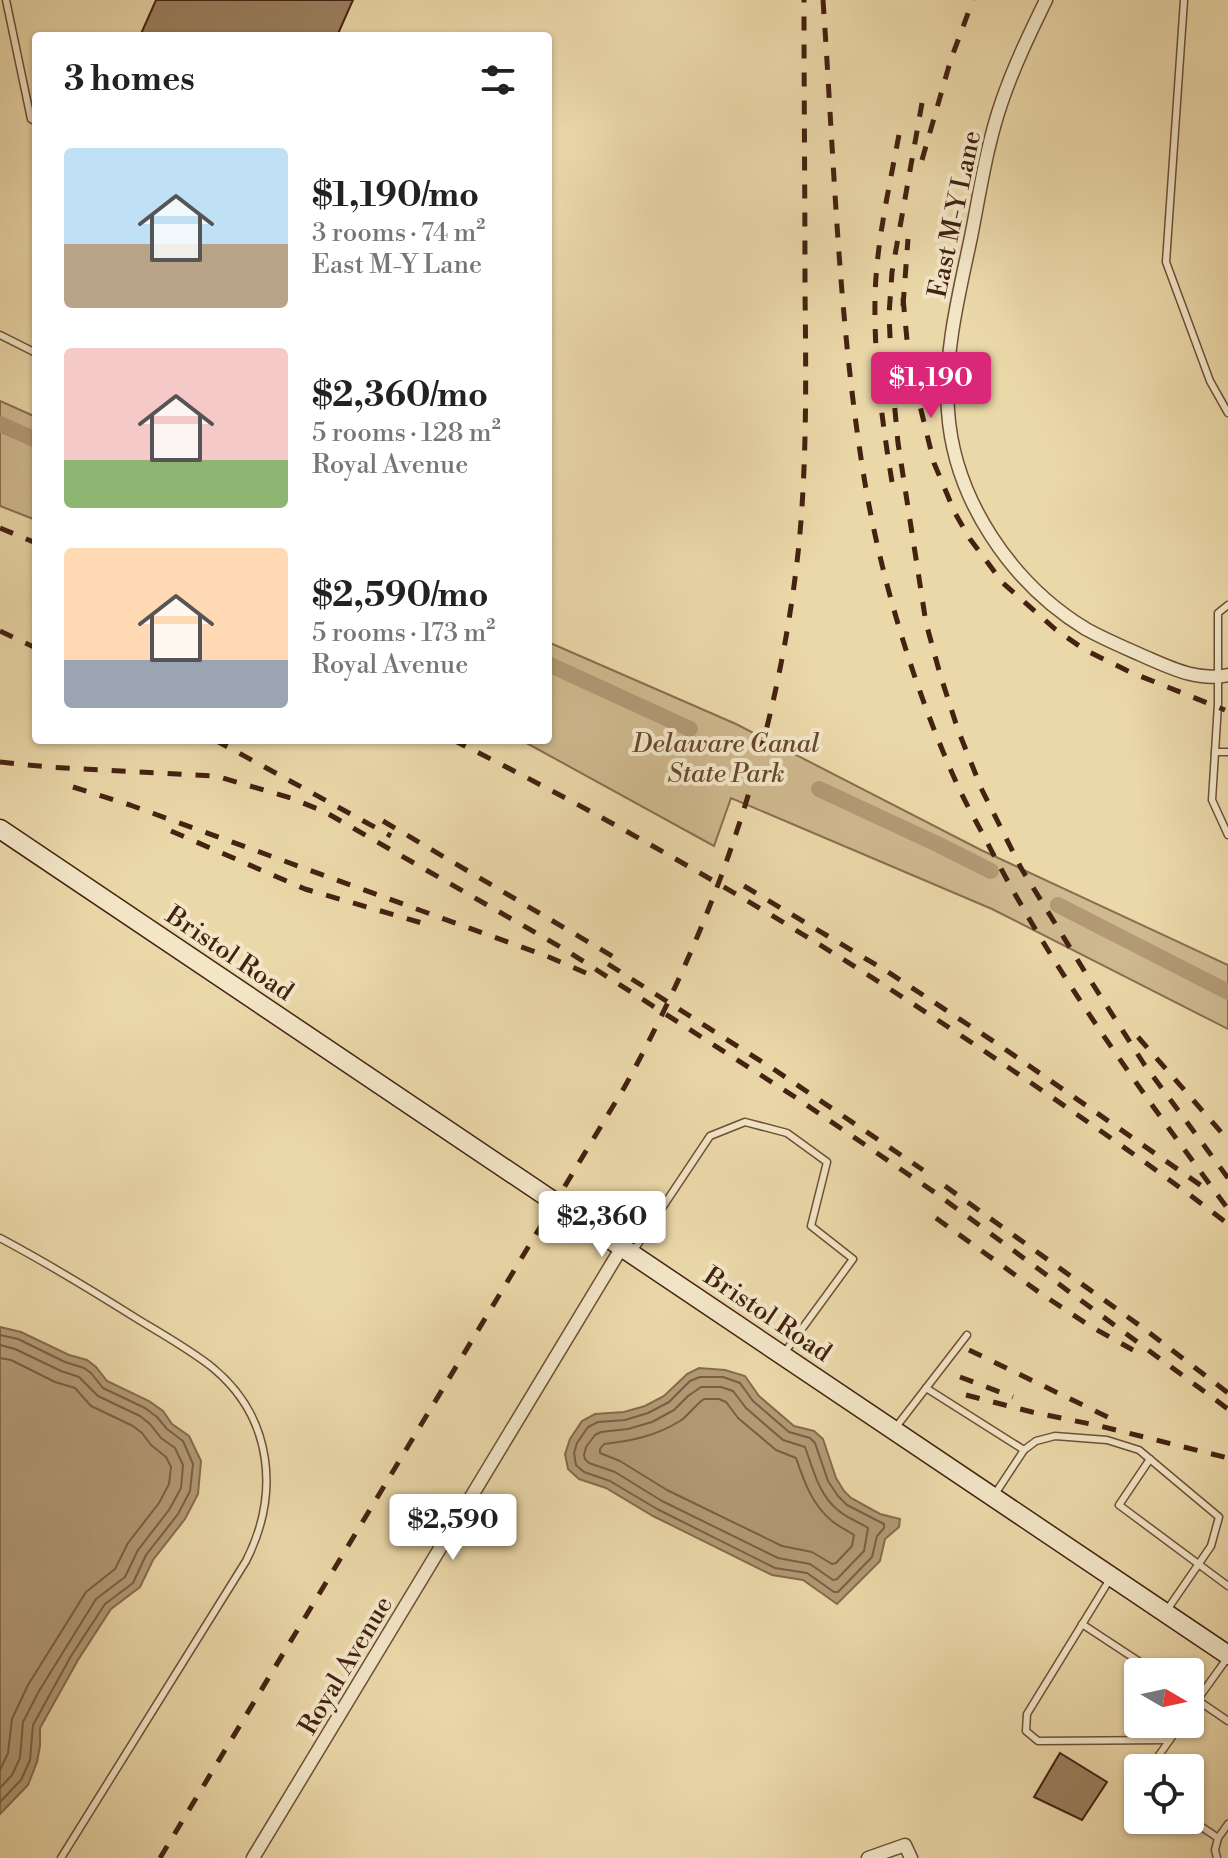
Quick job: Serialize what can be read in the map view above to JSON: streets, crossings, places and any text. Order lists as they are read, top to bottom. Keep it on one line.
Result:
{"streets":{"main road":["Bristol Road"],"street":["East M-Y Lane","Royal Avenue"]},"crossings":[["Bristol Road","Royal Avenue"]],"parks":["Delaware Canal State Park"],"north":"right","page":{"heading":"3 homes","list":[{"name":"$1,190/mo","note":"3 rooms · 74 m² · East M-Y Lane"},{"name":"$2,360/mo","note":"5 rooms · 128 m² · Royal Avenue"},{"name":"$2,590/mo","note":"5 rooms · 173 m² · Royal Avenue"}],"price":["$1,190","$2,360","$2,590"]}}
